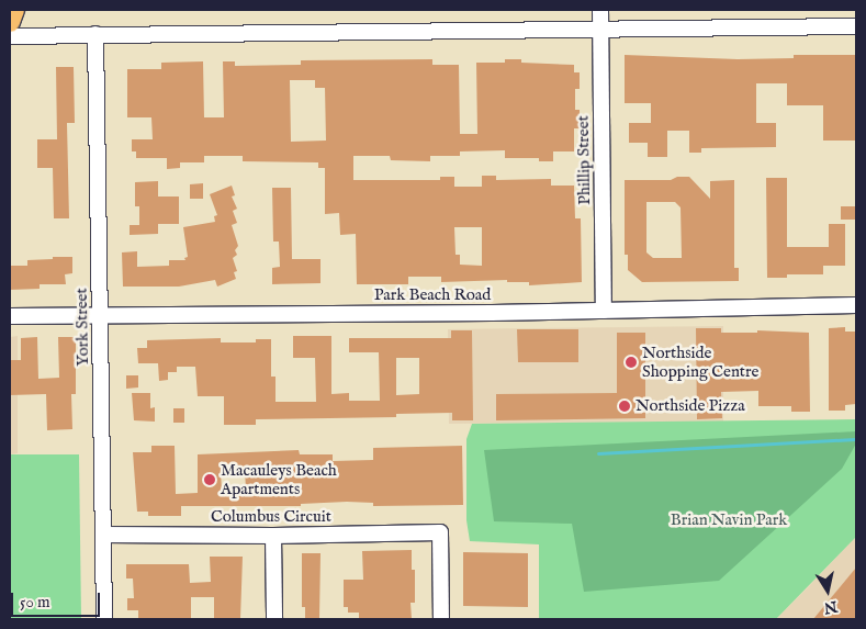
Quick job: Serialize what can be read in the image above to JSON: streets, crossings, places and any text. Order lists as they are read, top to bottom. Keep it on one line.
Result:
{"streets":{"street":["Phillip Street","Park Beach Road","York Street","Columbus Circuit"]},"crossings":[["Phillip Street","Park Beach Road"],["Park Beach Road","York Street"],["York Street","Columbus Circuit"]],"parks":["Brian Navin Park"],"places":["Northside Shopping Centre","Northside Pizza","Macauleys Beach Apartments"],"scale_bar":"50 m","north":"bottom"}
